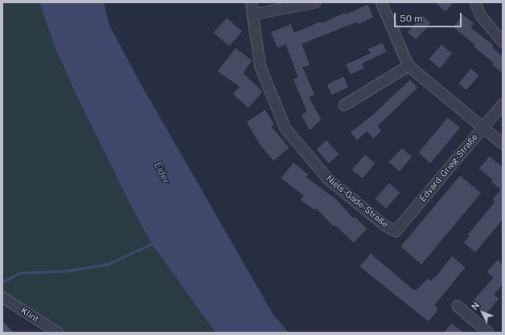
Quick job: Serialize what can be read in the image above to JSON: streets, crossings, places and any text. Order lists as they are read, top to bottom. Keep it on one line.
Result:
{"streets":{"street":["Edvard-Grieg-Straße","Niels-Gade-Straße","Klint"]},"crossings":[["Edvard-Grieg-Straße","Niels-Gade-Straße"]],"water":["Eider"],"scale_bar":"50 m","north":"top left"}
